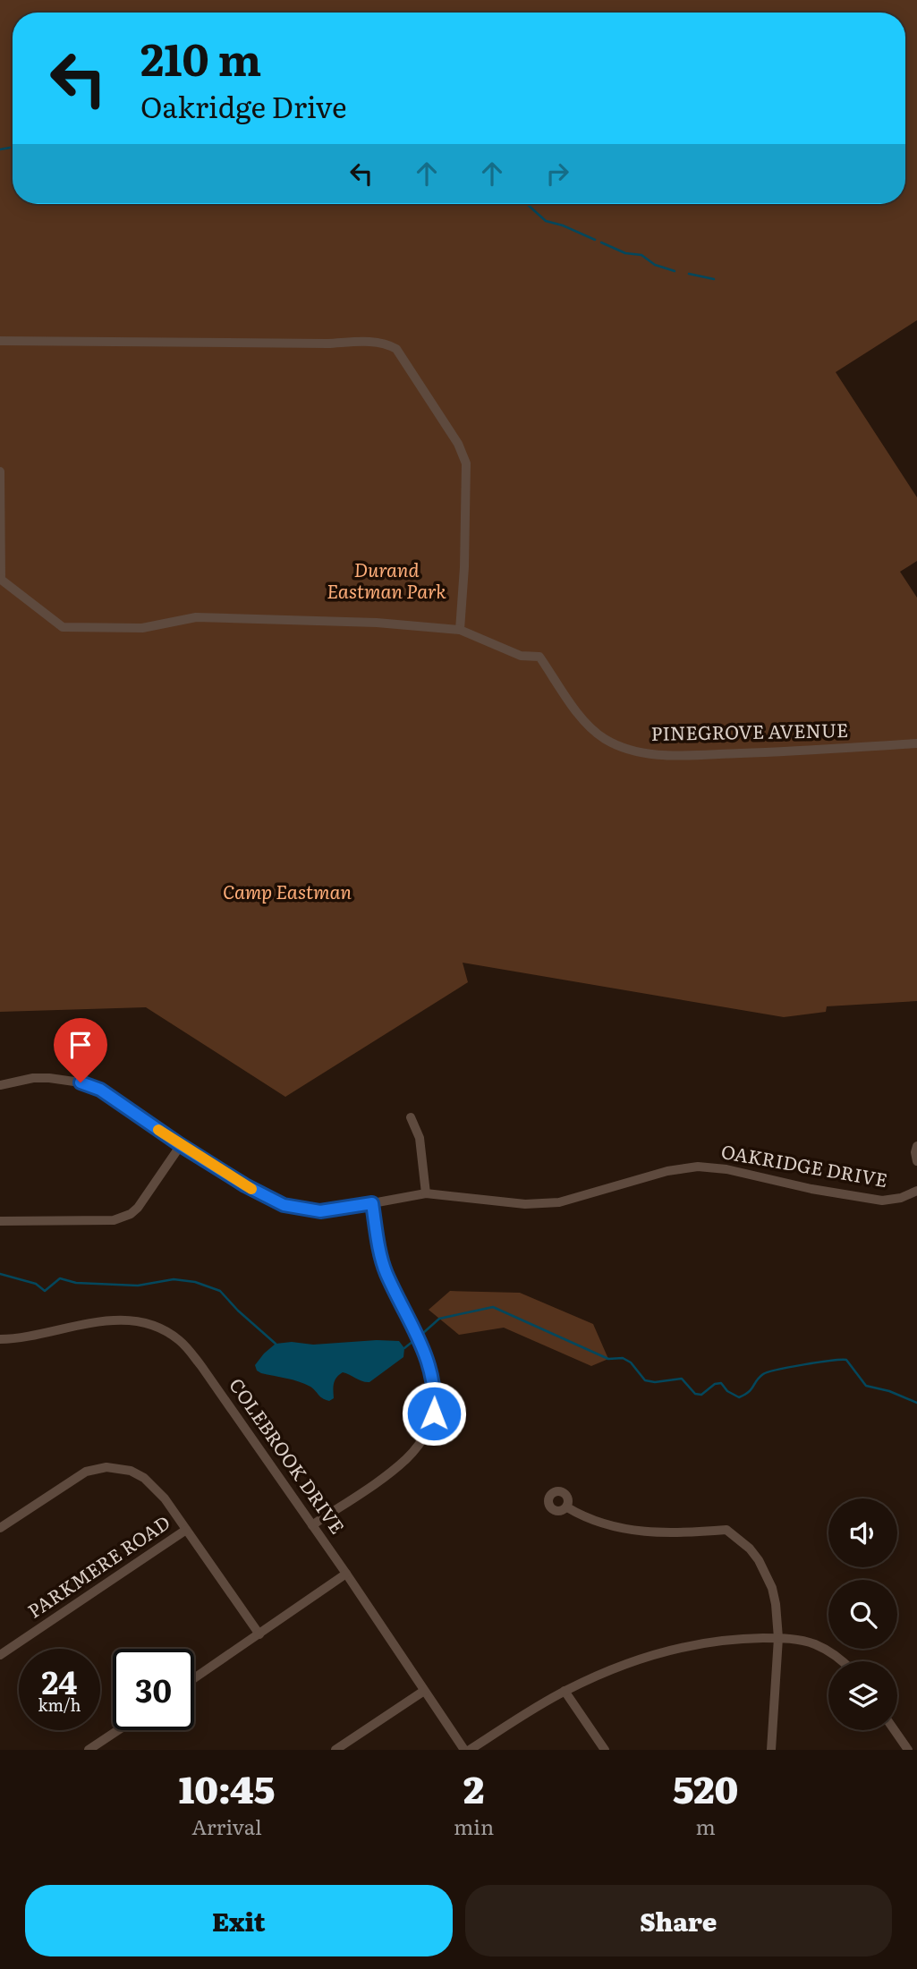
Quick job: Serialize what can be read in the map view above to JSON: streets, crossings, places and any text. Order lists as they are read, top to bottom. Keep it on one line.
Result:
{"streets":{"street":["PINEGROVE AVENUE","OAKRIDGE DRIVE","COLEBROOK DRIVE","PARKMERE ROAD"]},"parks":["Durand Eastman Park","Camp Eastman"],"page":{"turn":["210 m","Oakridge Drive"],"speed":"24 km/h","limit":"30","eta":["10:45","Arrival","2","min","520","m"],"buttons":["Exit","Share"]}}
